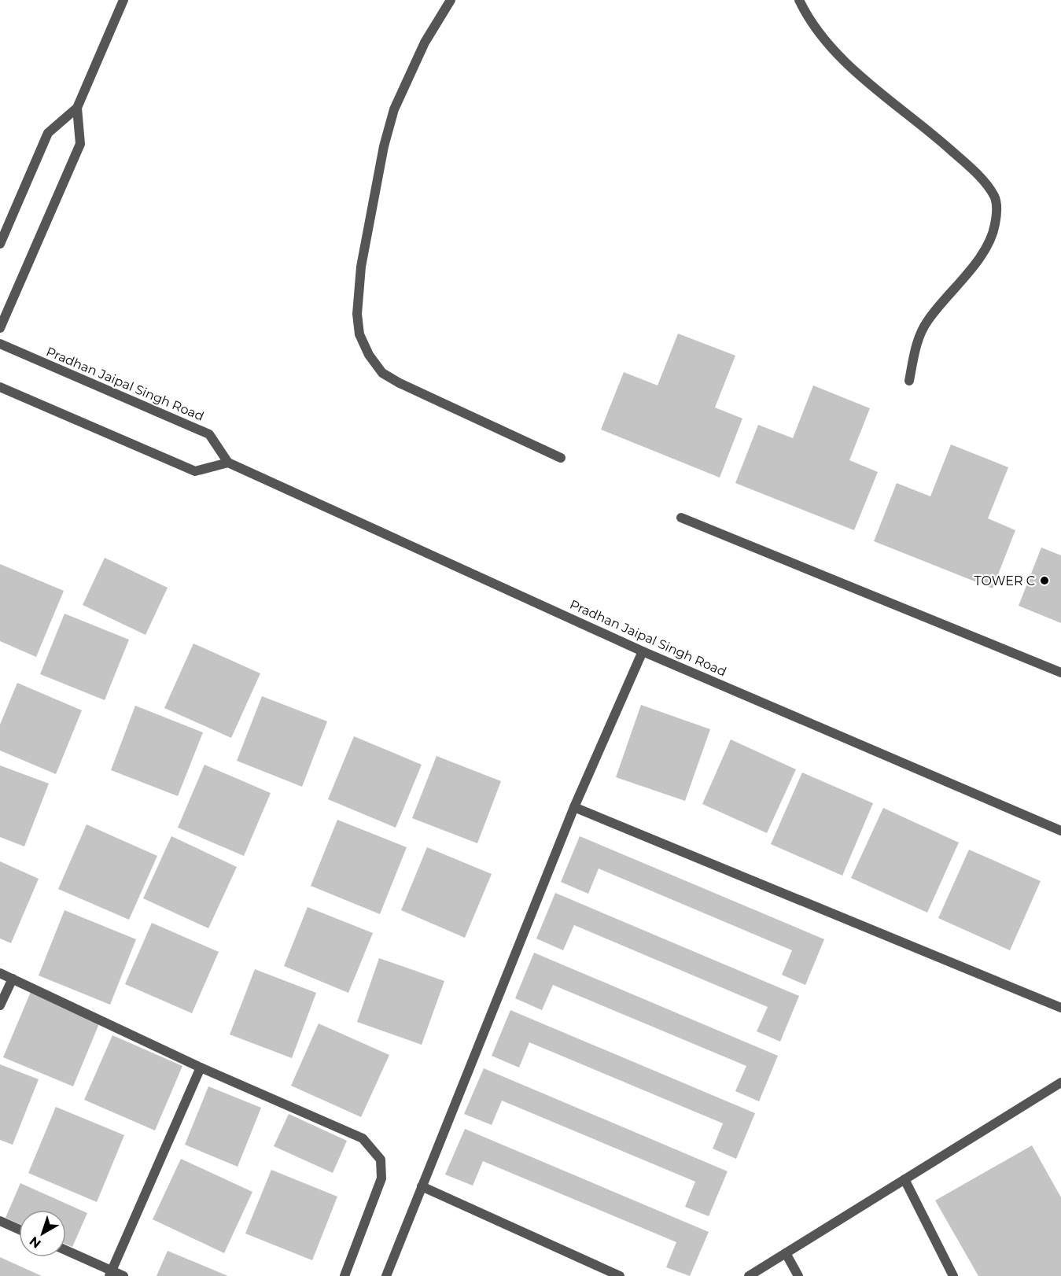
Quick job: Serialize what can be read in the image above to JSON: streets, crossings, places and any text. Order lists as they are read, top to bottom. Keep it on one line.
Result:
{"streets":{"street":["Pradhan Jaipal Singh Road"]},"places":["TOWER C"],"north":"bottom left"}
